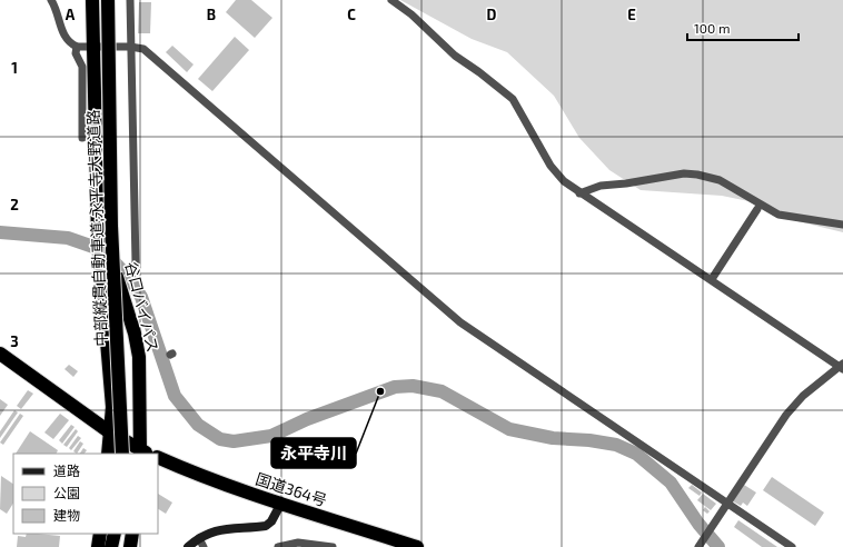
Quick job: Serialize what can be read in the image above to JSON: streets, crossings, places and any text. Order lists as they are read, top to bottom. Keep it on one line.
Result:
{"streets":{"highway":["中部縦貫自動車道;永平寺大野道路","谷口バイパス","国道364号"]},"places":["永平寺川"],"legend":["道路","公園","建物"],"scale_bar":"100 m","grid":{"columns":["A","B","C","D","E"],"rows":["1","2","3"]}}
